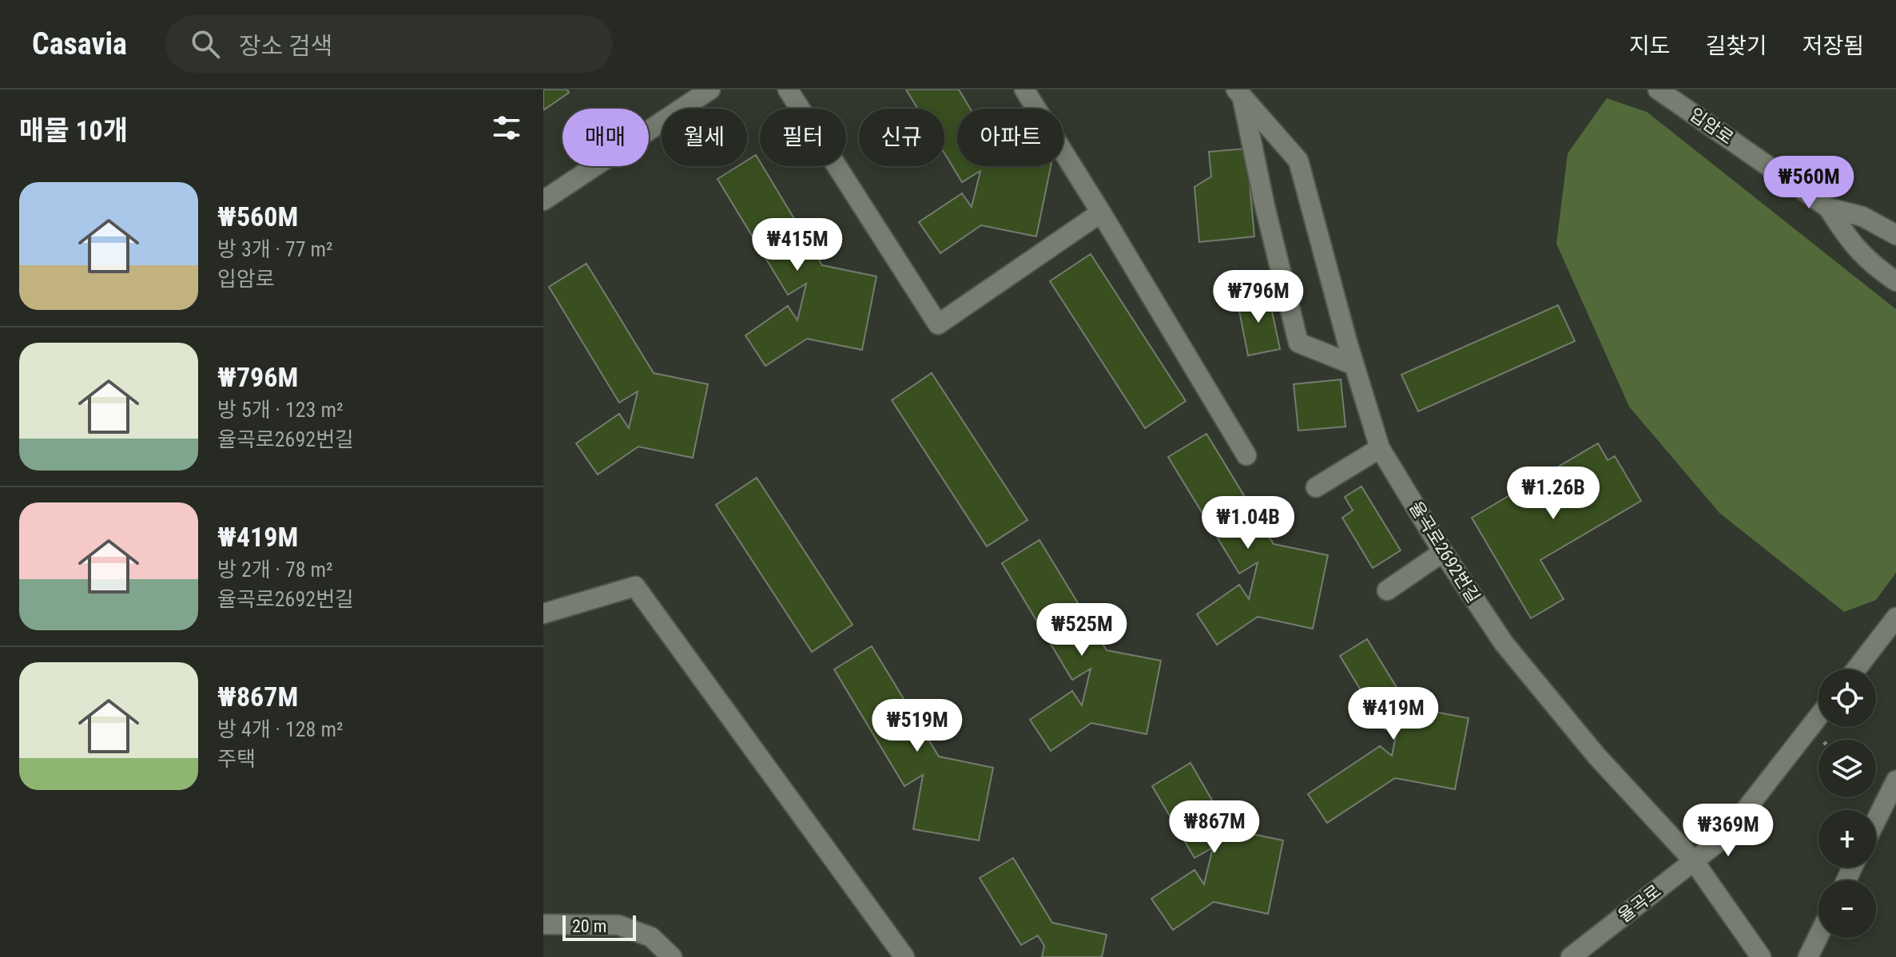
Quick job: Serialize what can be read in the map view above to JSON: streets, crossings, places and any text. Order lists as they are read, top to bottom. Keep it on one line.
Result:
{"streets":{"street":["입암로","율곡로2692번길","율곡로"]},"crossings":[["율곡로2692번길","율곡로"]],"scale_bar":"20 m","page":{"header":"Casavia","search":"장소 검색","nav":["지도","길찾기","저장됨"],"heading":"매물 10개","chip":["매매","월세","필터","신규","아파트"],"price":["₩560M","₩415M","₩796M","₩1.26B","₩1.04B","₩525M","₩419M","₩519M","₩867M","₩369M"],"list":[{"name":"₩560M","note":"방 3개 · 77 m² · 입암로"},{"name":"₩796M","note":"방 5개 · 123 m² · 율곡로2692번길"},{"name":"₩419M","note":"방 2개 · 78 m² · 율곡로2692번길"},{"name":"₩867M","note":"방 4개 · 128 m² · 주택"}],"map_buttons":["+","−"],"scale":"20 m"}}
